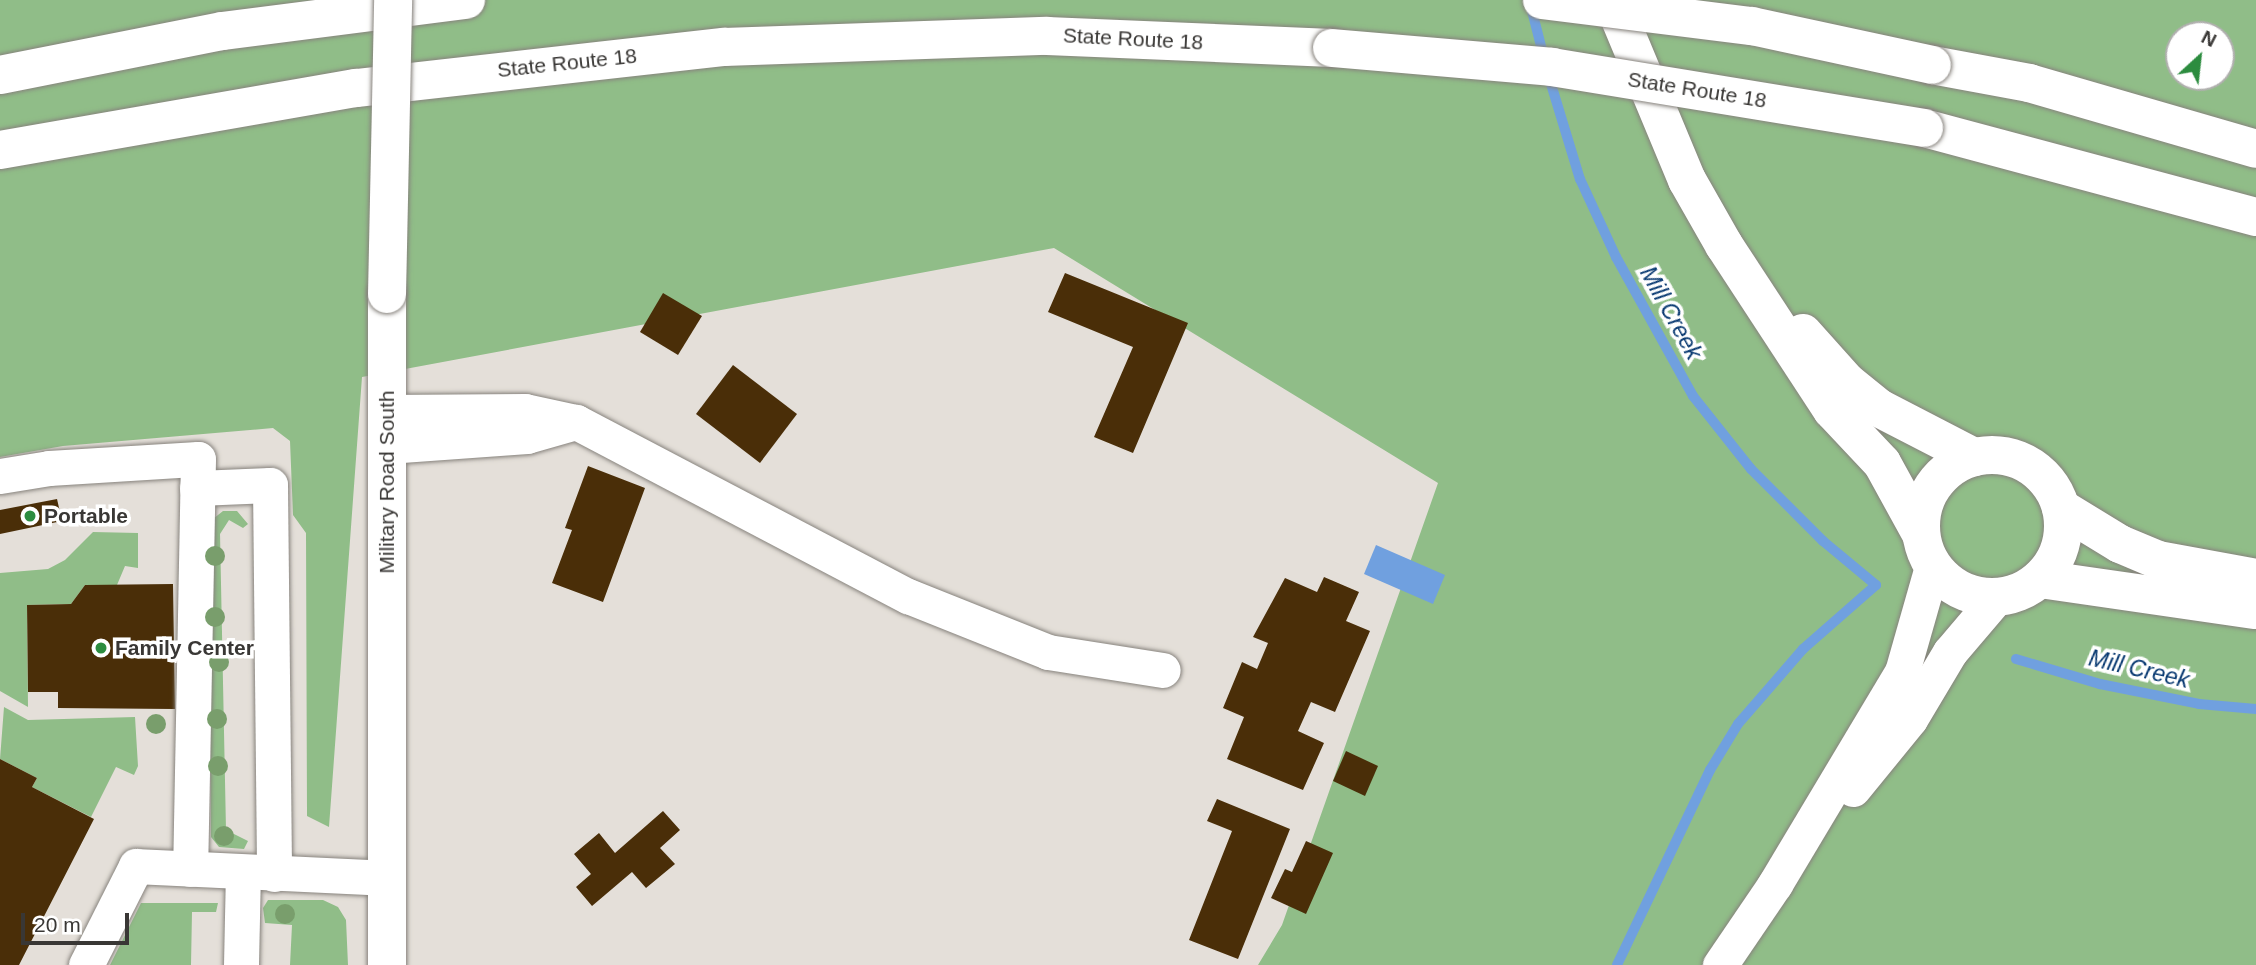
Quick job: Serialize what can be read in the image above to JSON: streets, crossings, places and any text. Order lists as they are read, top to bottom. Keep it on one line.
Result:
{"streets":{"main road":["State Route 18","Military Road South"]},"water":["Mill Creek"],"places":["Portable","Family Center"],"scale_bar":"20 m","north":"top right"}
